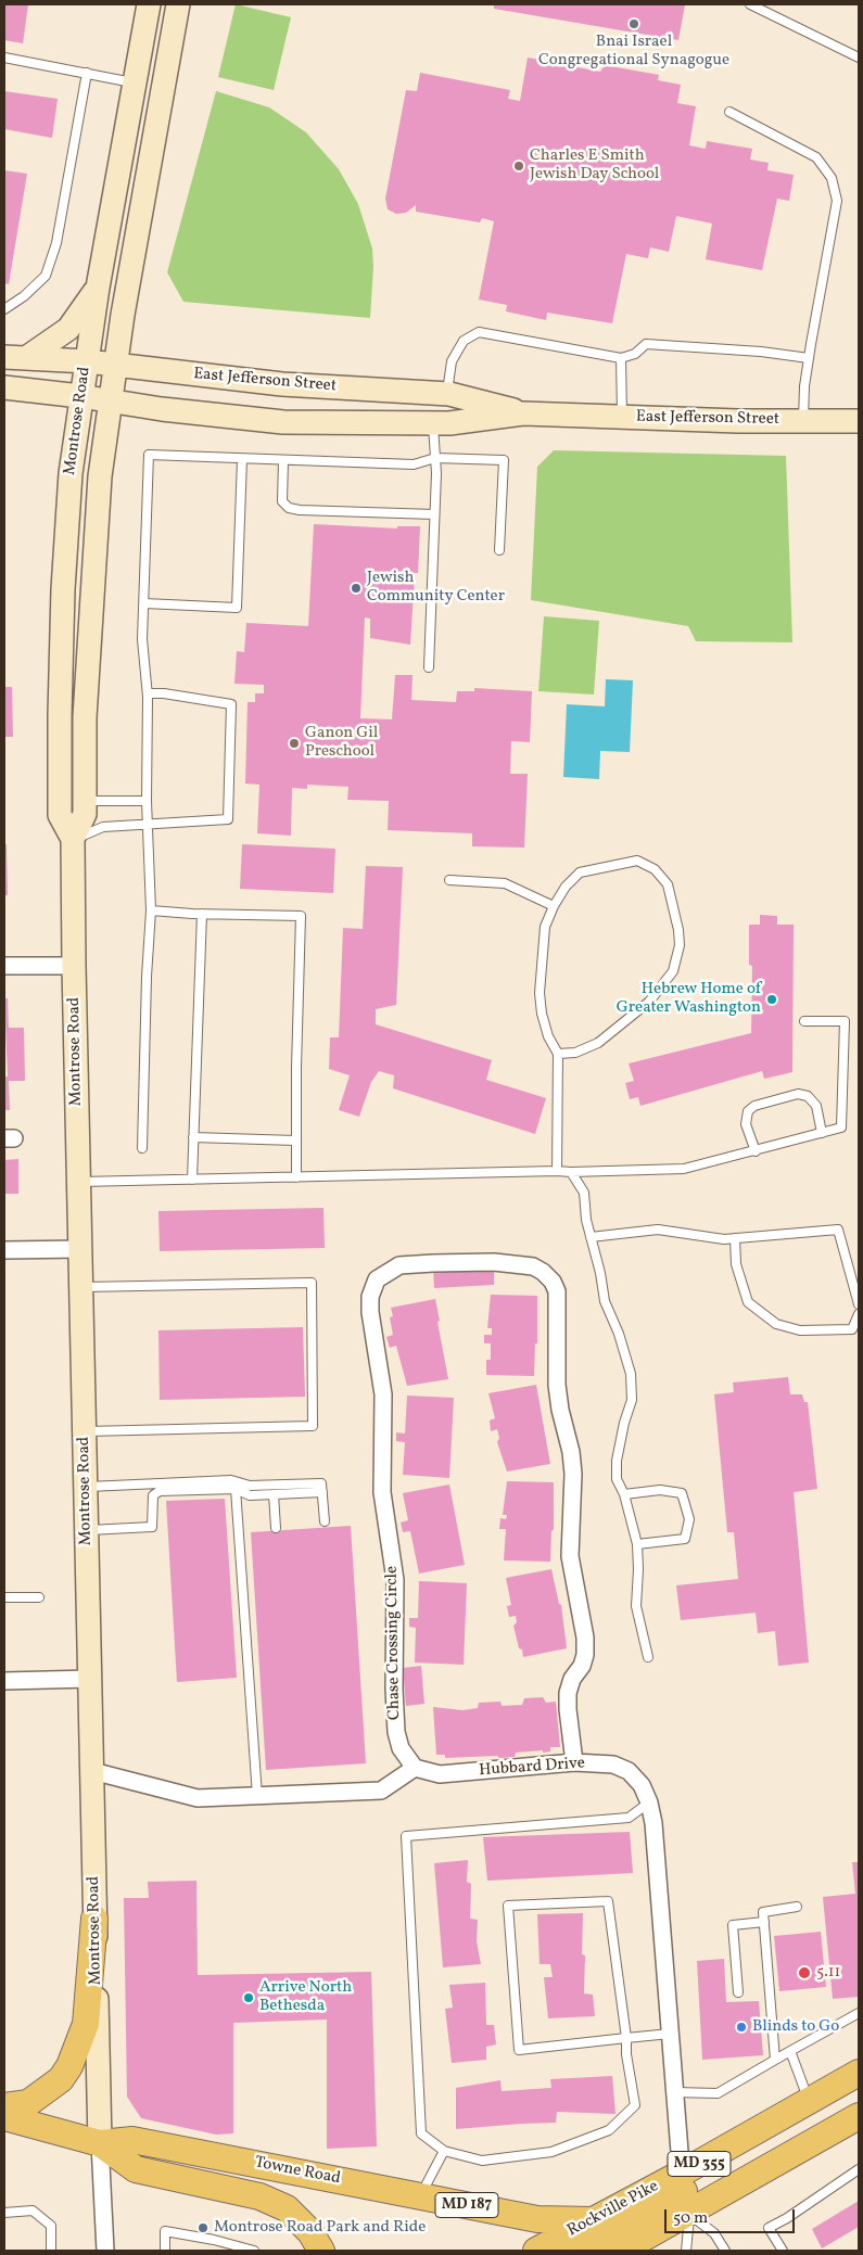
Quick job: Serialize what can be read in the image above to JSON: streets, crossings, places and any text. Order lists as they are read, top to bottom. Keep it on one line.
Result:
{"streets":{"main road":["MD 355","Towne Road","MD 187","Rockville Pike"],"street":["East Jefferson Street","Montrose Road","Chase Crossing Circle","Hubbard Drive"]},"crossings":[["East Jefferson Street","Montrose Road"],["Montrose Road","Towne Road"],["Montrose Road","MD 187"],["Chase Crossing Circle","Hubbard Drive"],["Hubbard Drive","Rockville Pike"],["Towne Road","MD 187"],["Towne Road","Rockville Pike"]],"places":["Bnai Israel Congregational Synagogue","Charles E Smith Jewish Day School","Jewish Community Center","Ganon Gil Preschool","Hebrew Home of Greater Washington","5.11","Arrive North Bethesda","Blinds to Go","Montrose Road Park and Ride"],"scale_bar":"50 m"}
